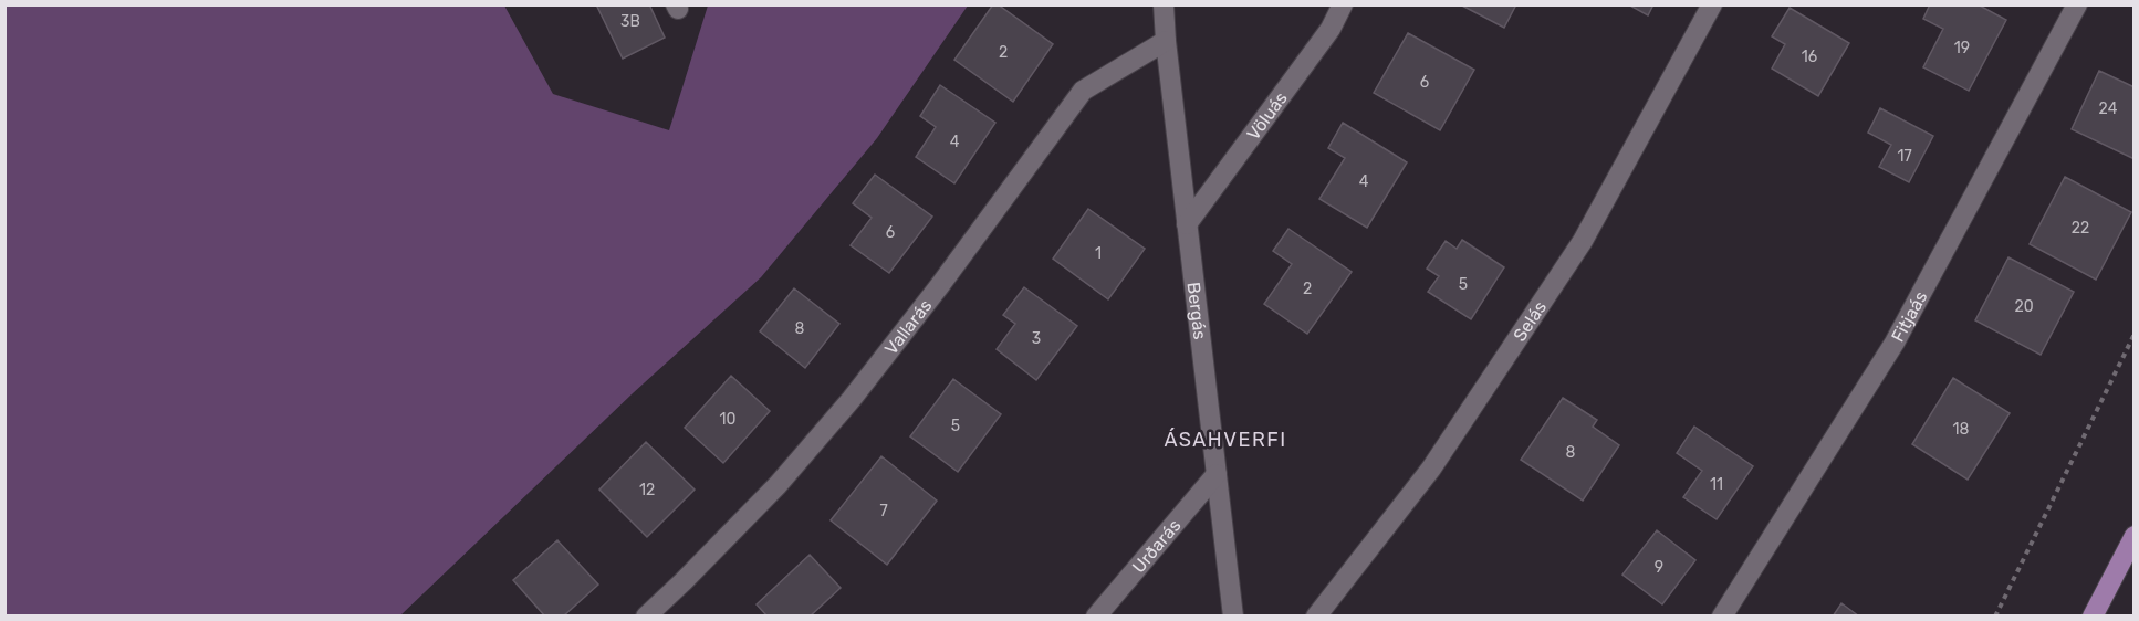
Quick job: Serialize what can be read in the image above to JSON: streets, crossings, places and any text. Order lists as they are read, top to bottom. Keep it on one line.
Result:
{"streets":{"street":["Völuás","Bergás","Fitjaás","Selás","Vallarás","Urðarás"]},"crossings":[["Völuás","Bergás"],["Bergás","Vallarás"],["Bergás","Urðarás"]],"districts":["ÁSAHVERFI"],"house_numbers":["3B","19","2","16","6","24","4","17","4","22","6","1","5","2","20","8","3","10","5","18","8","11","12","7","9"]}
